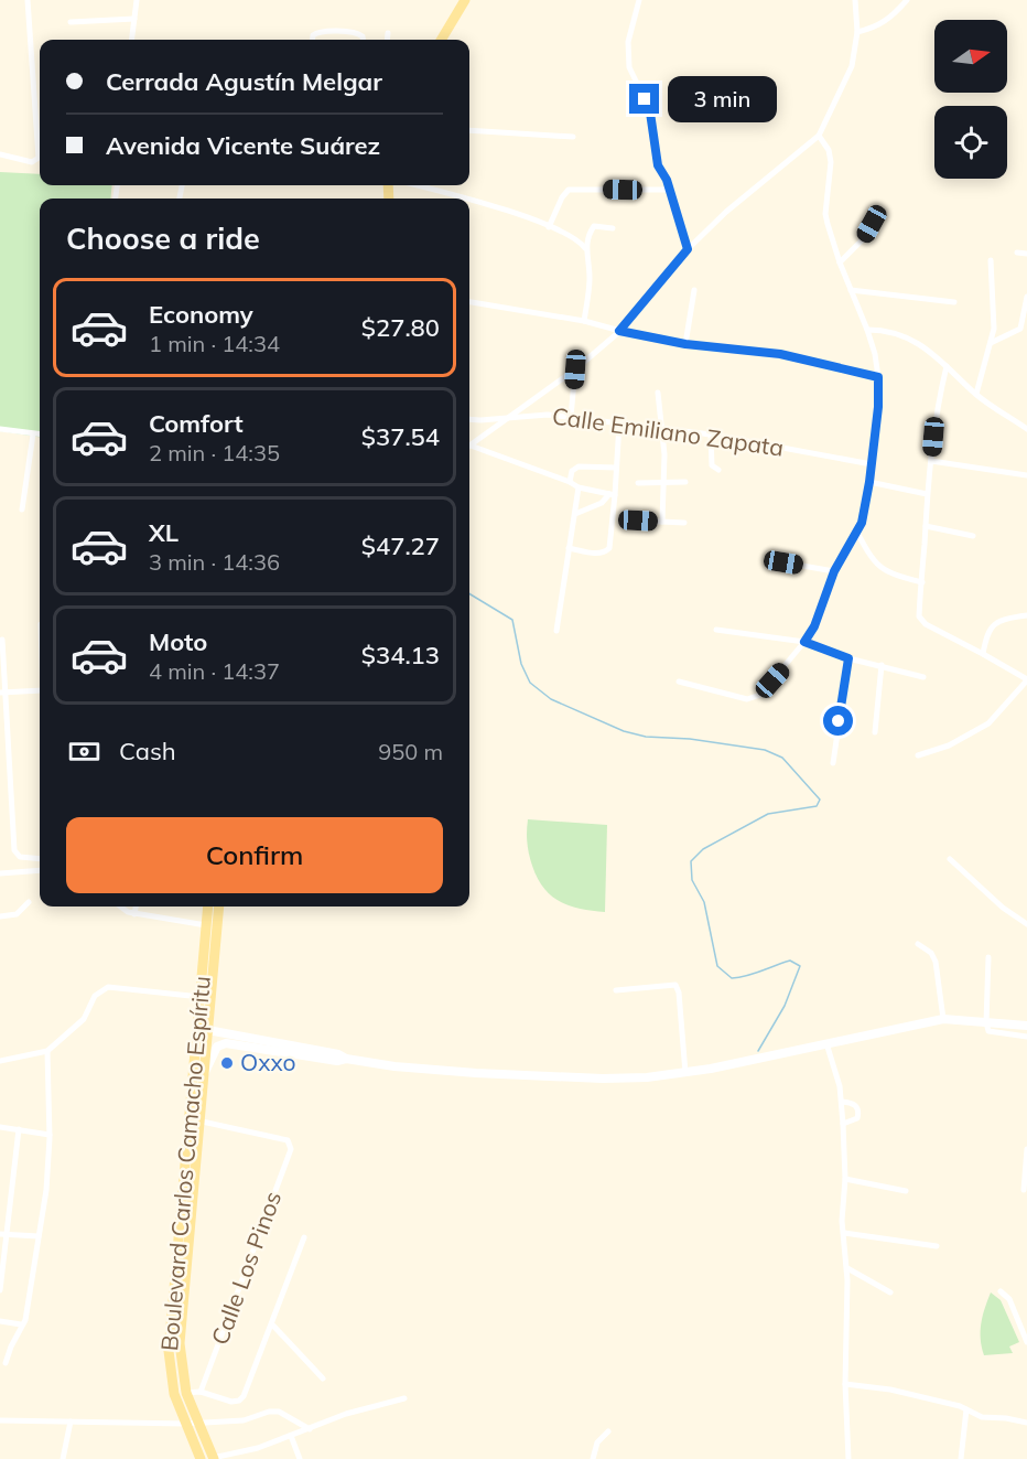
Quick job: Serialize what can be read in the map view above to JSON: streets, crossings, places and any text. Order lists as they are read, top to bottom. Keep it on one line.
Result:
{"streets":{"main road":["Boulevard Carlos Camacho Espíritu"],"street":["Calle Emiliano Zapata","Calle Los Pinos"]},"crossings":[["Boulevard Carlos Camacho Espíritu","Calle Los Pinos"]],"places":["Oxxo"],"north":"right","page":{"banner":["Cerrada Agustín Melgar","Avenida Vicente Suárez"],"bubble":"3 min","heading":"Choose a ride","list":[{"name":"Economy","note":"1 min · 14:34","value":"$27.80"},{"name":"Comfort","note":"2 min · 14:35","value":"$37.54"},{"name":"XL","note":"3 min · 14:36","value":"$47.27"},{"name":"Moto","note":"4 min · 14:37","value":"$34.13"}],"pay":["Cash","950 m"],"buttons":"Confirm"}}
